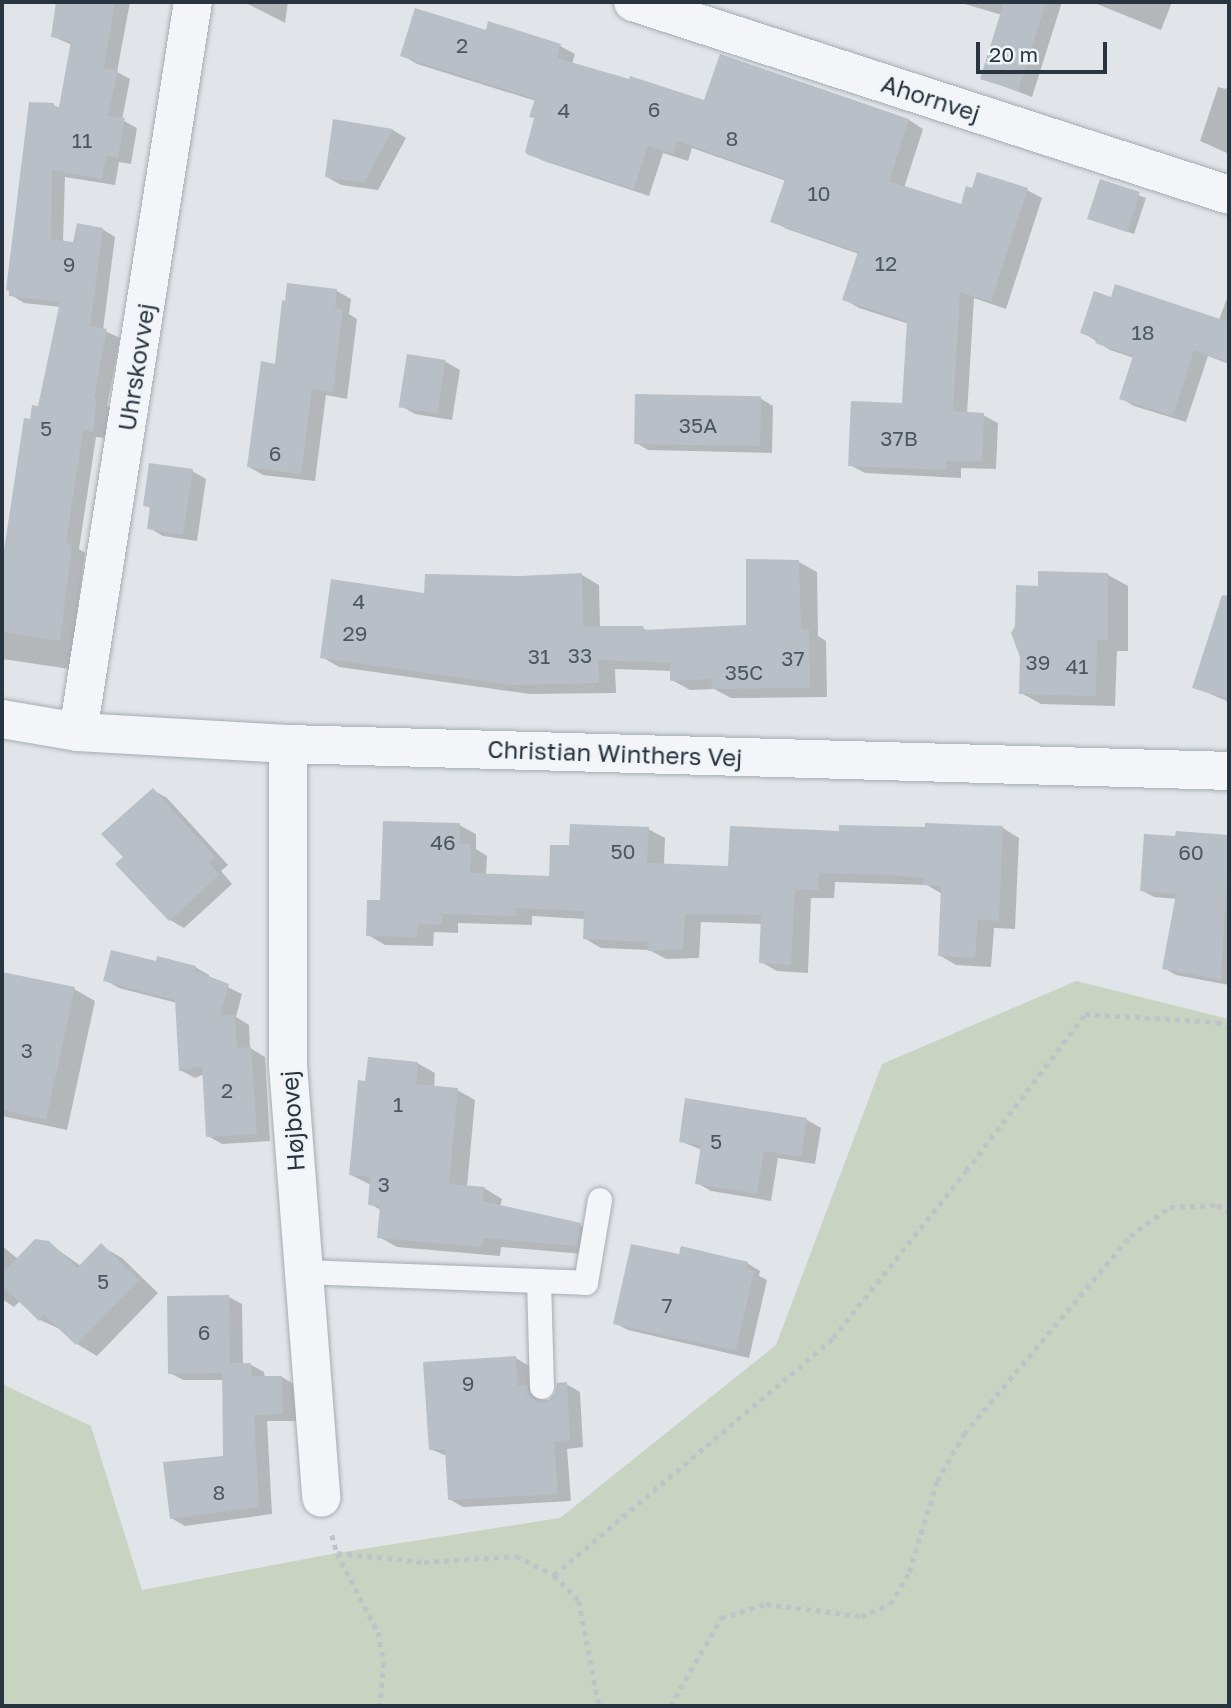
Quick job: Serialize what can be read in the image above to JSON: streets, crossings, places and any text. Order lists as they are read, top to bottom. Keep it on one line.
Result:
{"streets":{"street":["Ahornvej","Uhrskovvej","Christian Winthers Vej","Højbovej"]},"crossings":[["Uhrskovvej","Christian Winthers Vej"],["Christian Winthers Vej","Højbovej"]],"house_numbers":["2","6","4","8","11","10","12","9","18","35A","5","37B","6","4","29","33","31","37","39","41","35C","46","50","60","3","2","1","5","3","5","7","6","9","8"],"scale_bar":"20 m"}
